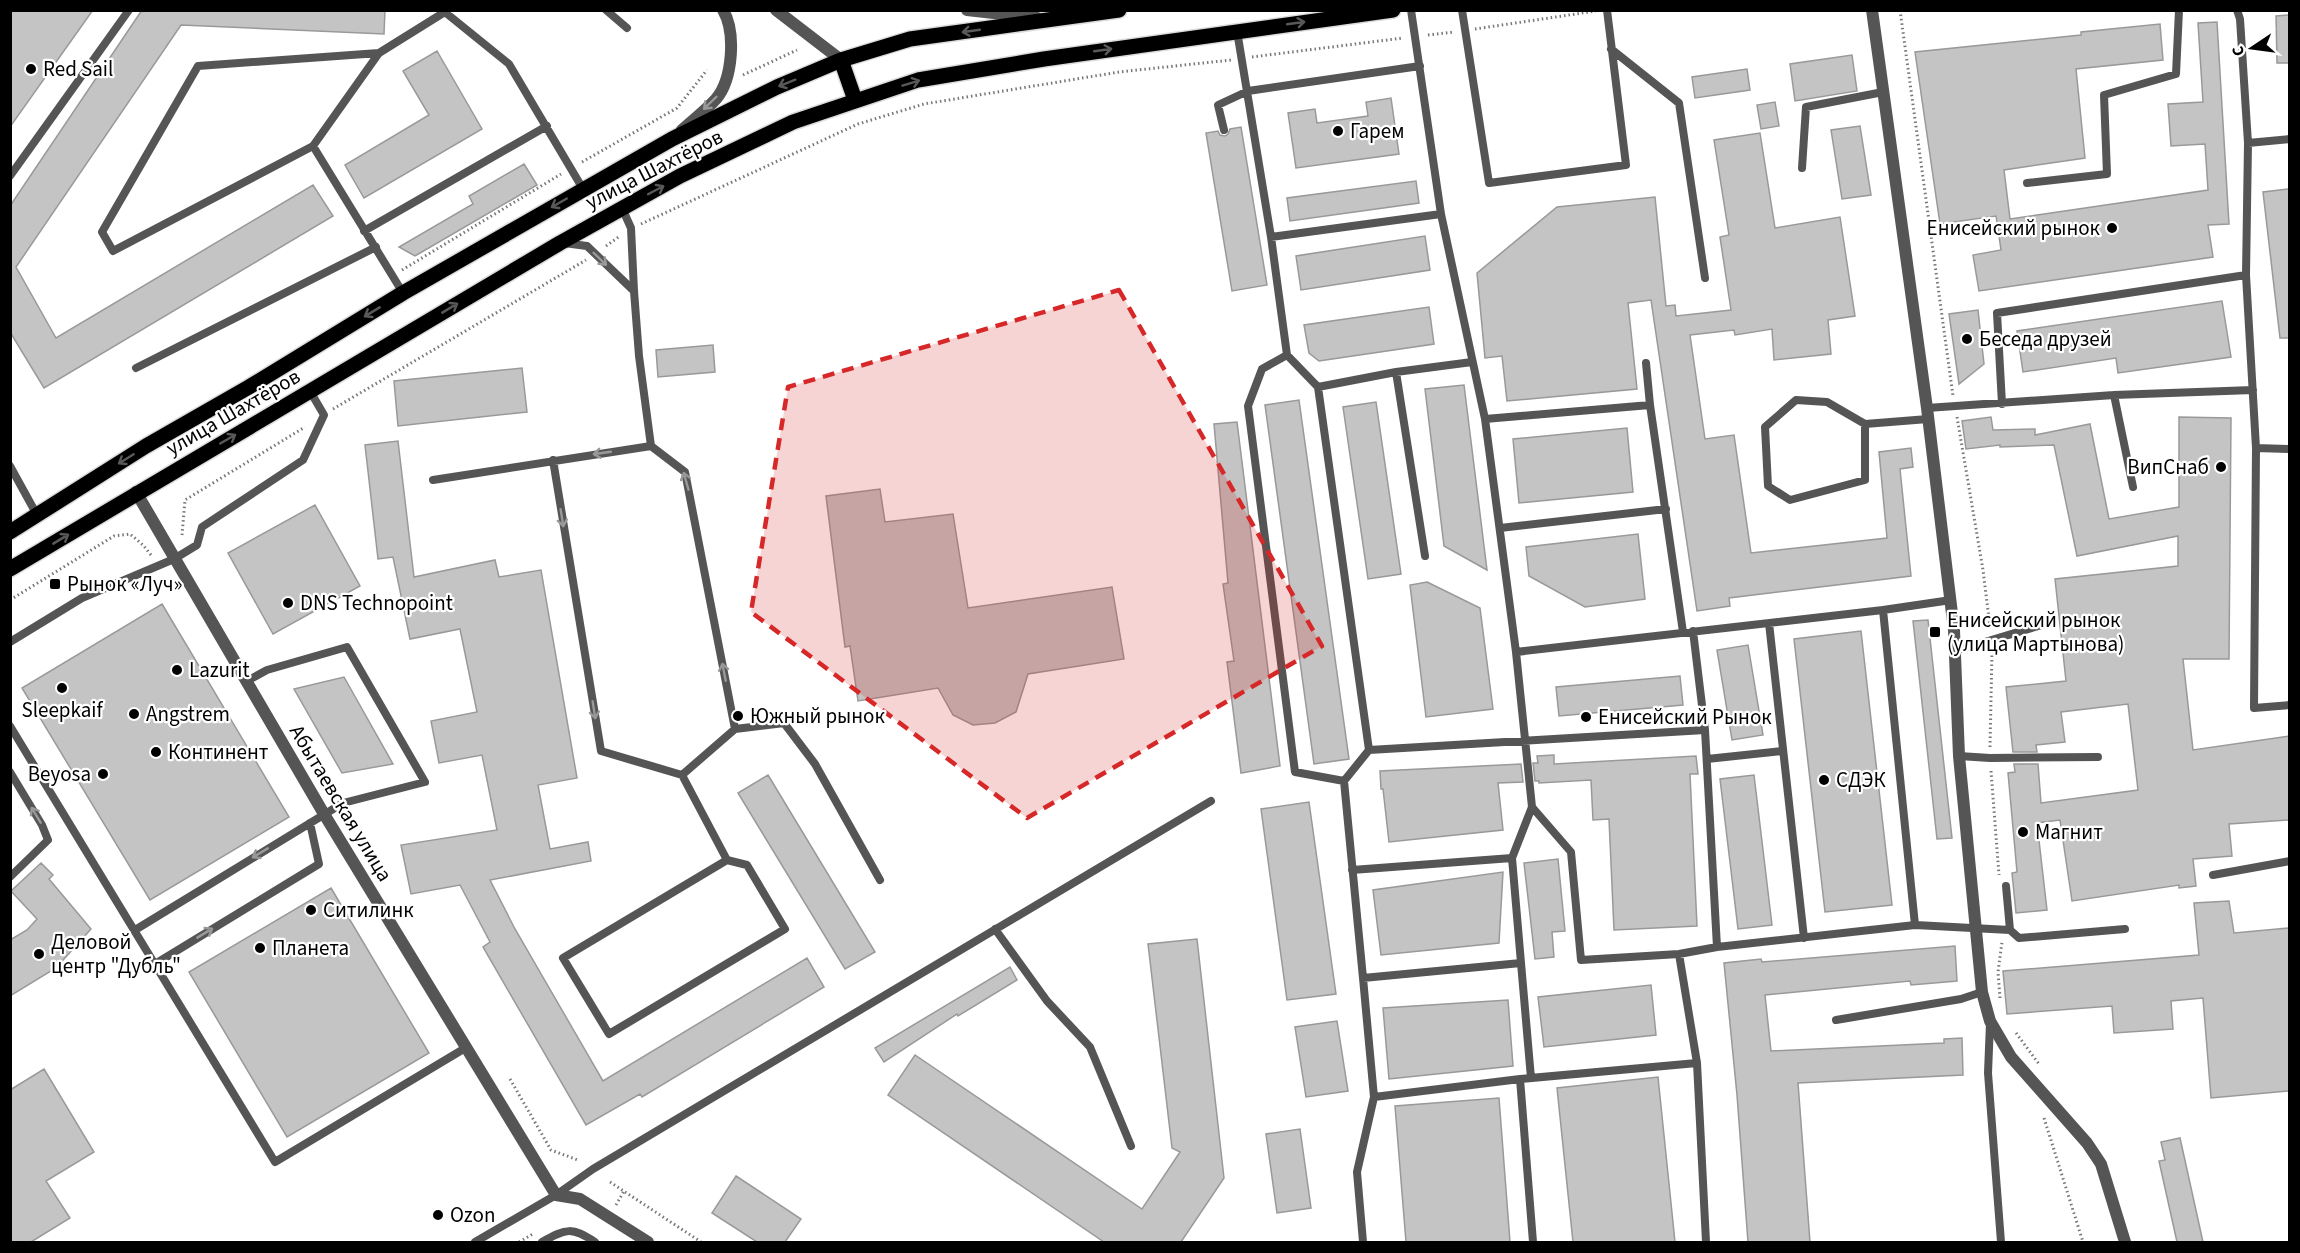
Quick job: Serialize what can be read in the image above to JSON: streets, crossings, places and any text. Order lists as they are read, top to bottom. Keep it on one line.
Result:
{"streets":{"main road":["улица Шахтёров"],"street":["Абытаевская улица"]},"crossings":[["улица Шахтёров","Абытаевская улица"]],"places":{"other":["Red Sail","Гарем","Енисейский рынок","Беседа друзей","ВипСнаб","DNS Technopoint","Lazurit","Sleepkaif","Angstrem","Южный рынок","Енисейский Рынок","Континент","Beyosa","СДЭК","Магнит","Ситилинк","Планета","Деловой центр \"Дубль\"","Ozon"],"transit":["Рынок «Луч»","Енисейский рынок (улица Мартынова)"]},"north":"left"}
